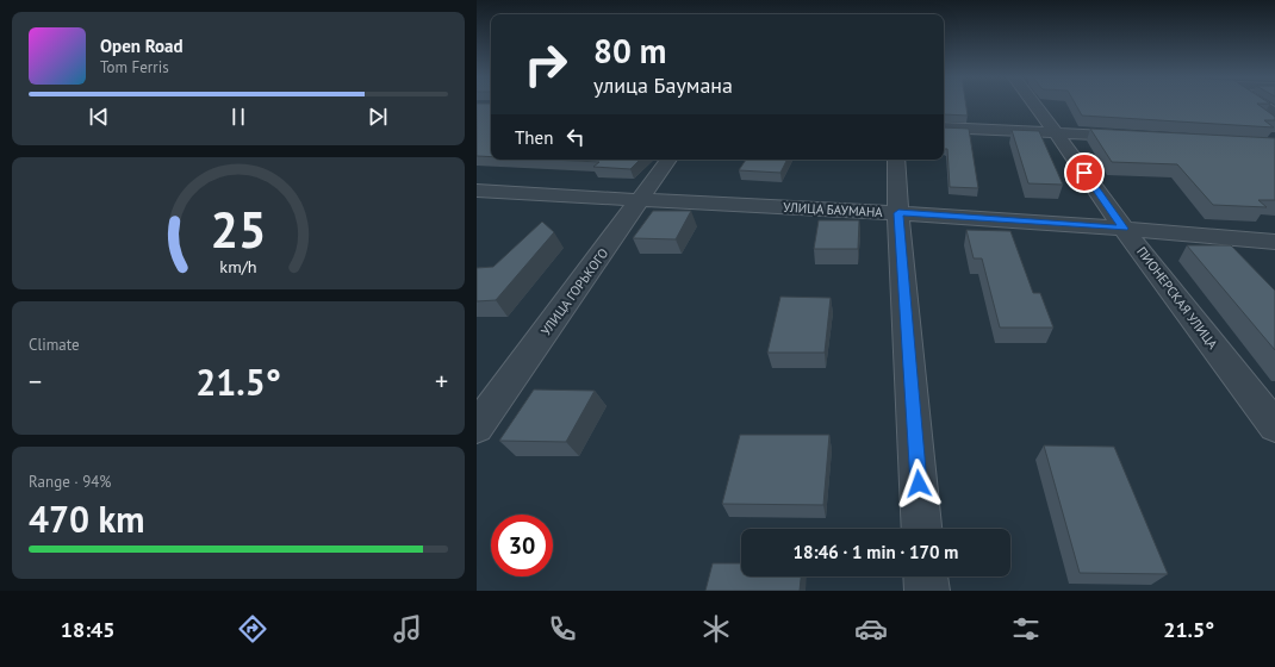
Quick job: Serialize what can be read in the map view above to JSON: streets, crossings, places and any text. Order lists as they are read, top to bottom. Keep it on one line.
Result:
{"streets":{"street":["УЛИЦА БАУМАНА","УЛИЦА ГОРЬКОГО","ПИОНЕРСКАЯ УЛИЦА"]},"crossings":[["УЛИЦА БАУМАНА","УЛИЦА ГОРЬКОГО"],["УЛИЦА БАУМАНА","ПИОНЕРСКАЯ УЛИЦА"]],"page":{"turn":["80 m","улица Баумана"],"song":["Open Road","Tom Ferris"],"then":"Then","tile":["Climate",["Range · 94%","470 km"]],"heat":["−","21.5°","+"],"limit":"30","trip":"18:46 · 1 min · 170 m","tabs":["18:45","21.5°"],"gauge":["25","km/h"]}}
